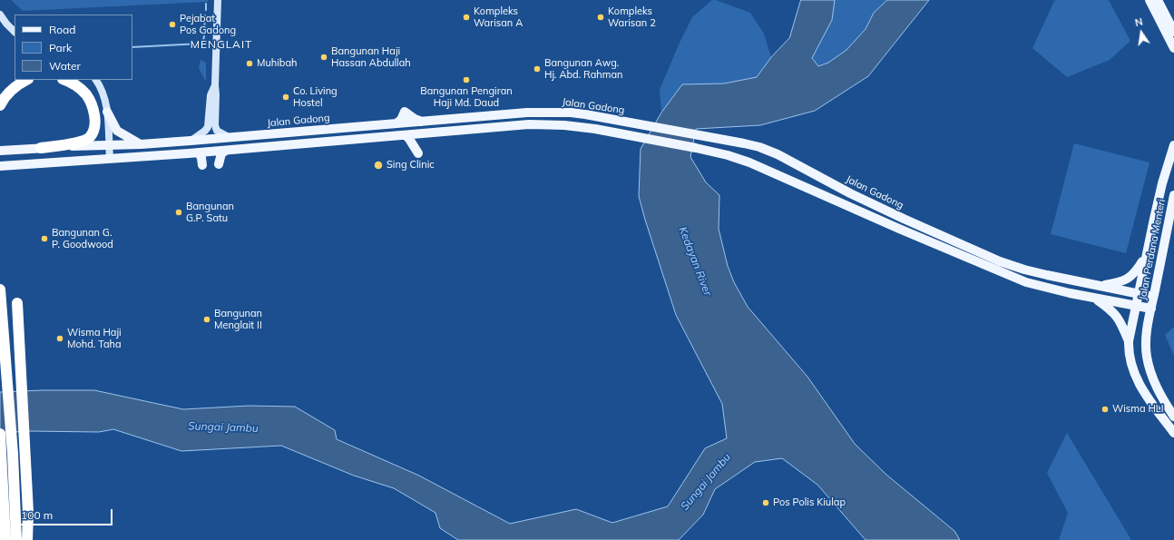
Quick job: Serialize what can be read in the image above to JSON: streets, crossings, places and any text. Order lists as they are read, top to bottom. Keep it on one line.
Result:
{"streets":{"main road":["Jalan Gadong","Jalan Perdana Menteri"]},"crossings":[["Jalan Gadong","Jalan Perdana Menteri"]],"districts":["MENGLAIT"],"water":["Kedayan River","Sungai Jambu"],"places":["Kompleks Warisan A","Kompleks Warisan 2","Pejabat Pos Gadong","Bangunan Haji Hassan Abdullah","Muhibah","Bangunan Awg. Hj. Abd. Rahman","Bangunan Pengiran Haji Md. Daud","Co. Living Hostel","Sing Clinic","Bangunan G.P. Satu","Bangunan G. P. Goodwood","Bangunan Menglait II","Wisma Haji Mohd. Taha","Wisma HLI","Pos Polis Kiulap"],"legend":["Road","Park","Water"],"scale_bar":"100 m","north":"top"}
